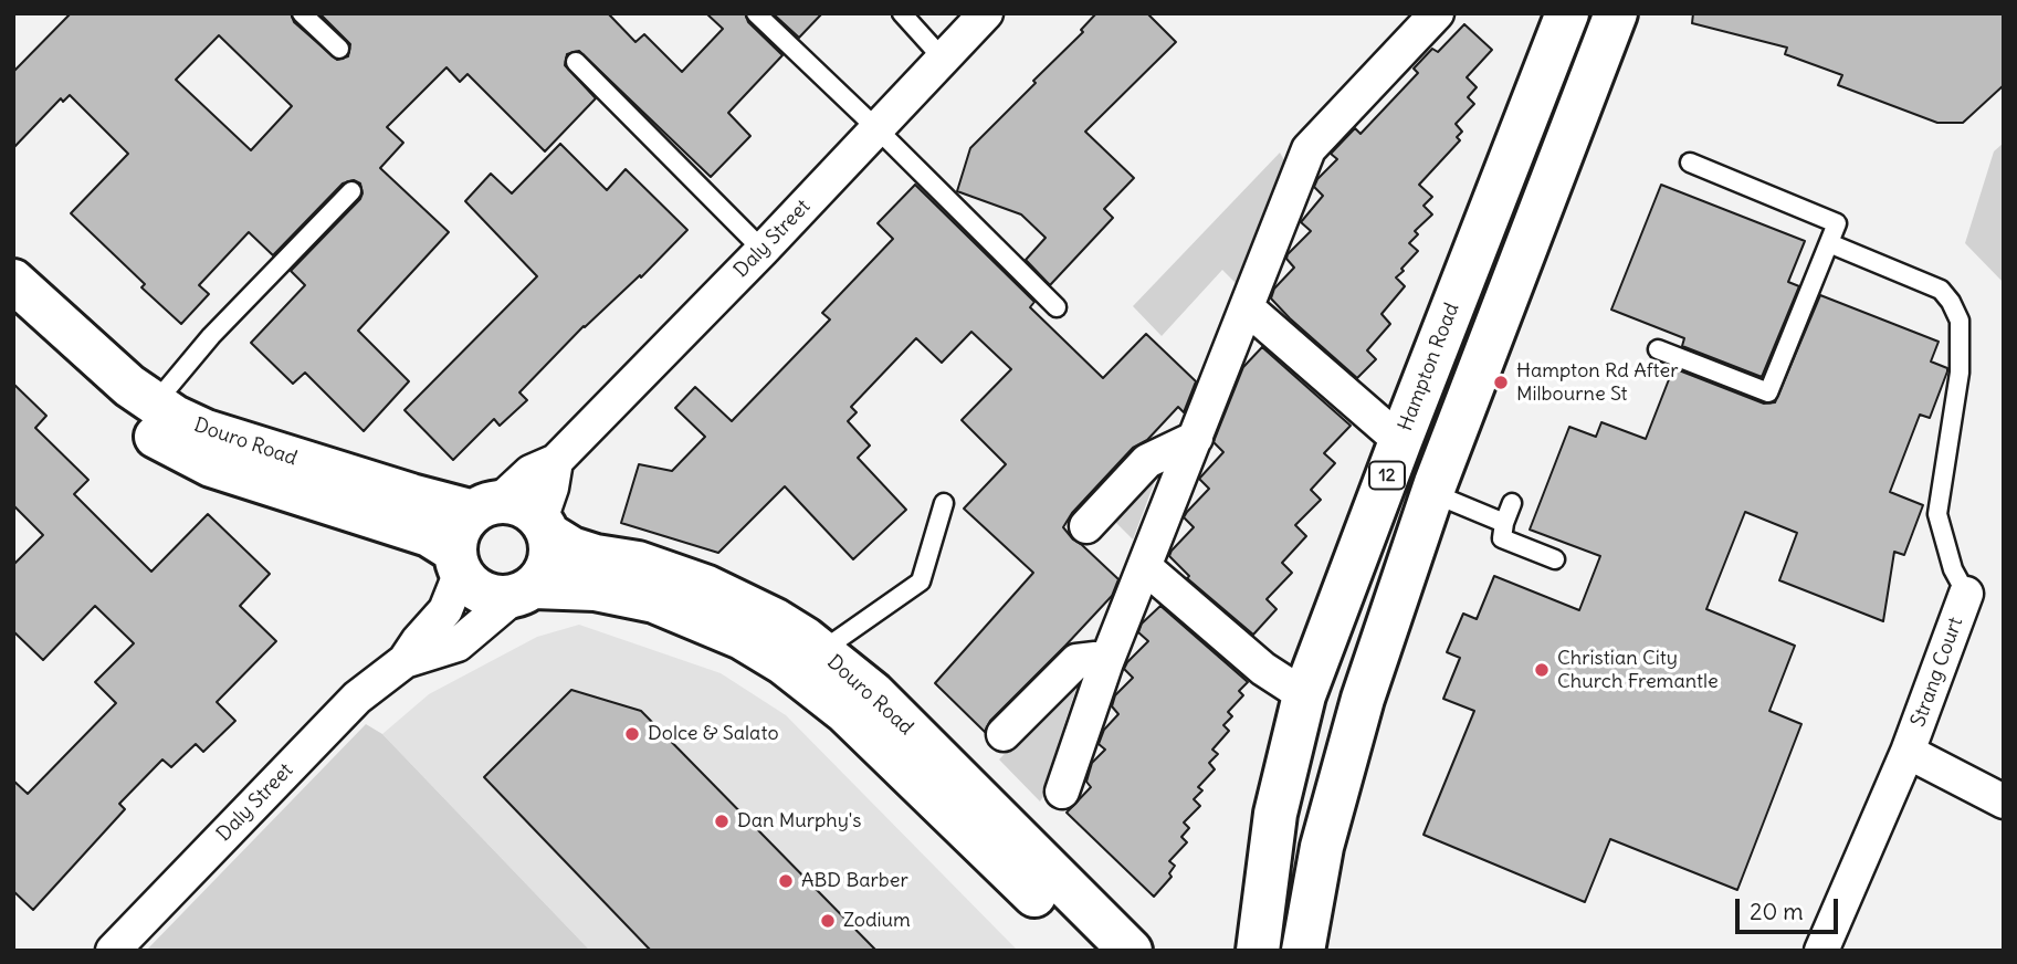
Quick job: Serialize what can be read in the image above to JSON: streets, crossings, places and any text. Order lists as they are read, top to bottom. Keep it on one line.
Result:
{"streets":{"street":["Daly Street","Hampton Road","Douro Road","12","Strang Court"]},"crossings":[["Daly Street","Douro Road"]],"places":["Hampton Rd After Milbourne St","Christian City Church Fremantle","Dolce & Salato","Dan Murphy's","ABD Barber","Zodium"],"scale_bar":"20 m"}
